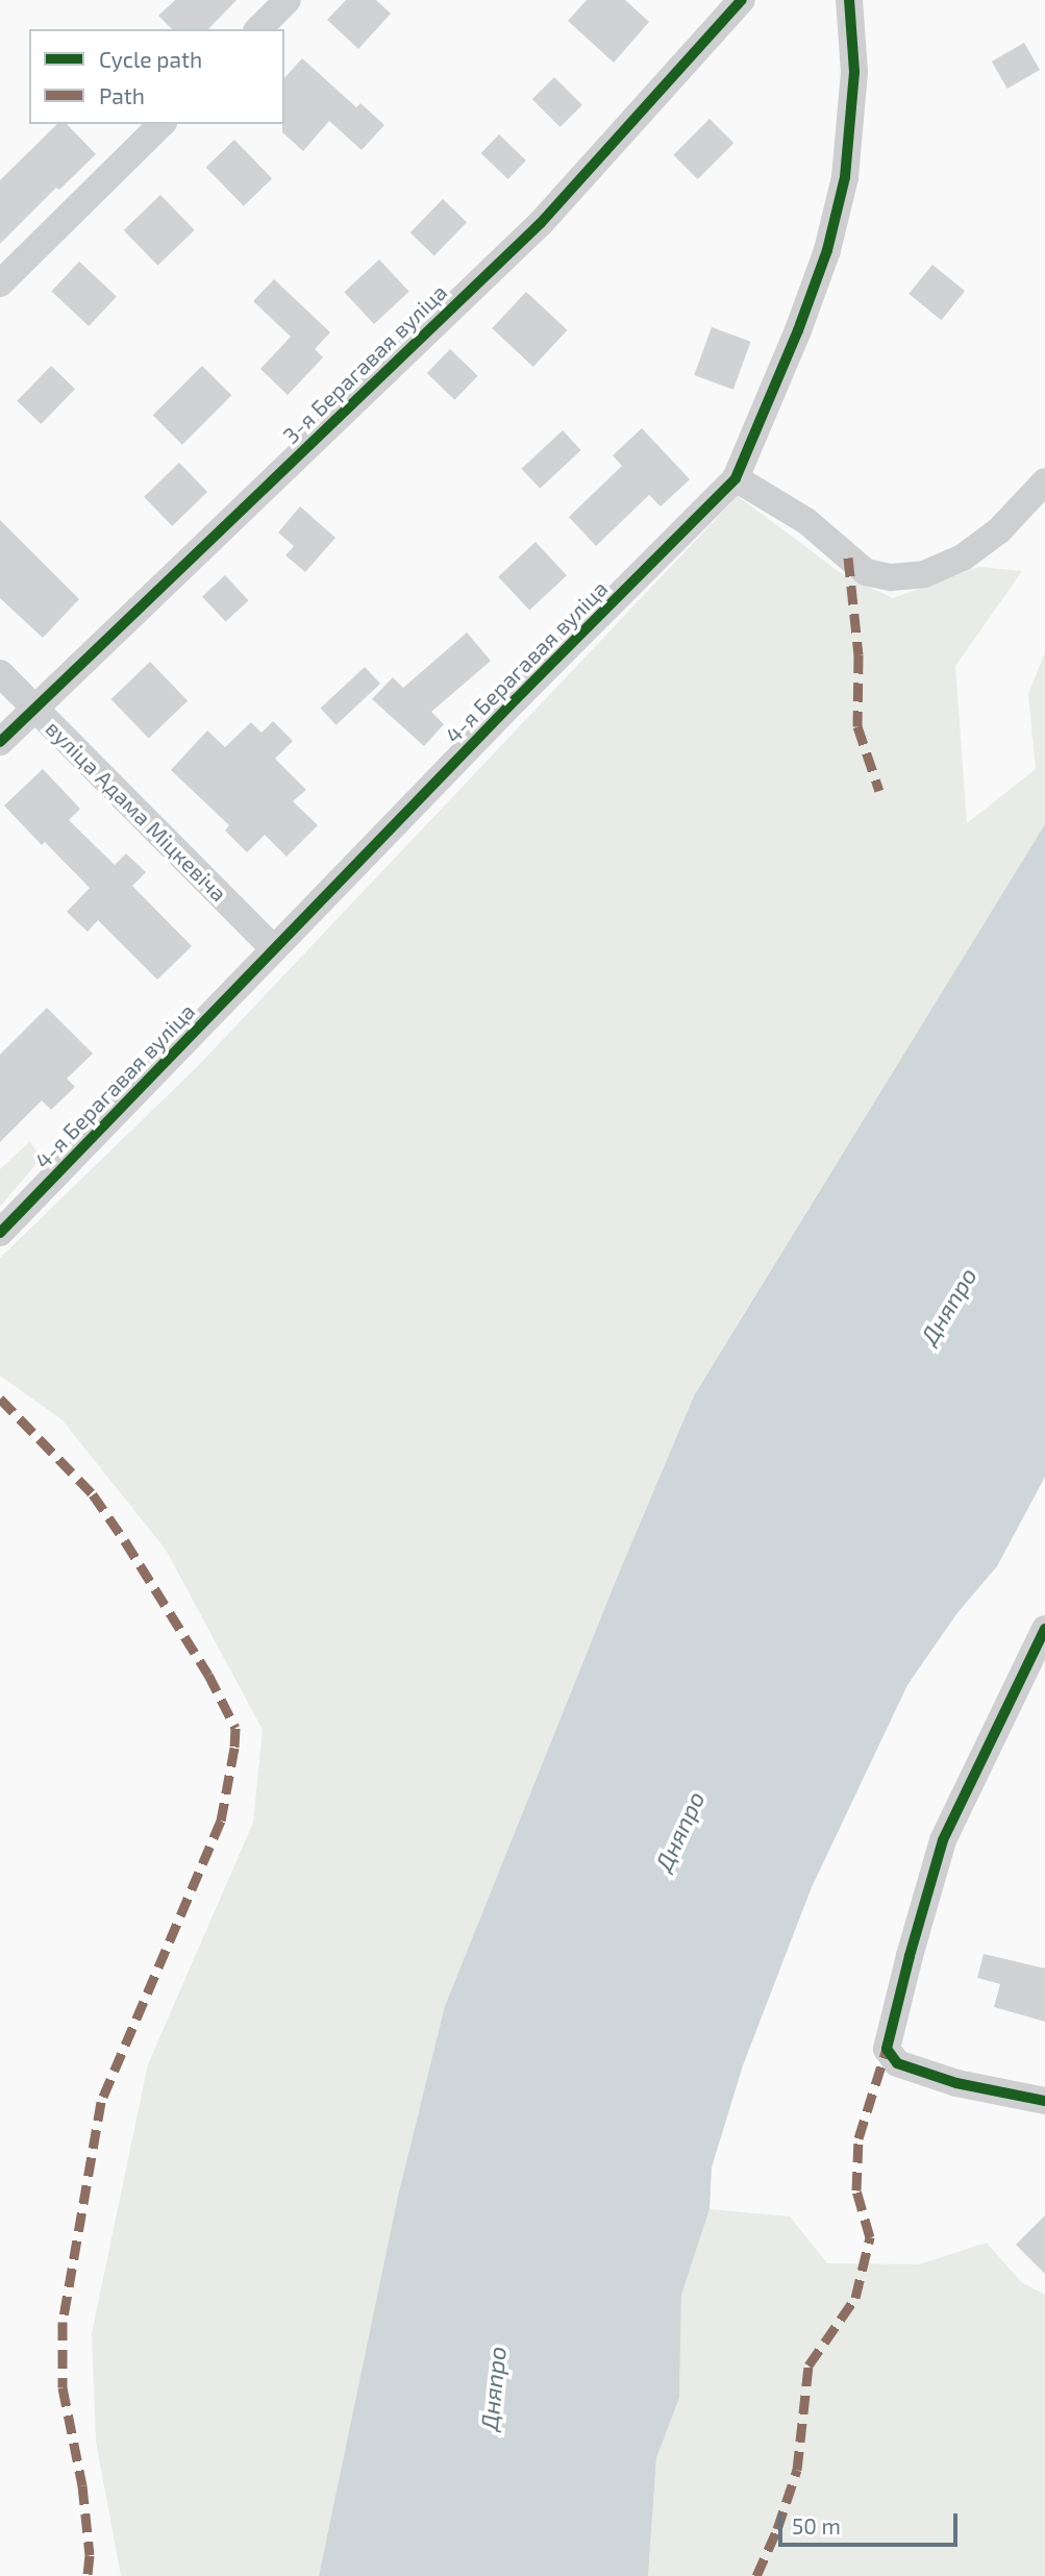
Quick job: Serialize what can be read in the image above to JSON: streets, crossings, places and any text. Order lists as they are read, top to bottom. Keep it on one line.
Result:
{"streets":{"street":["3-я Берагавая вуліца","4-я Берагавая вуліца","вуліца Адама Міцкевіча"]},"crossings":[["3-я Берагавая вуліца","вуліца Адама Міцкевіча"],["4-я Берагавая вуліца","вуліца Адама Міцкевіча"]],"water":["Дняпро"],"legend":["Cycle path","Path"],"scale_bar":"50 m"}
